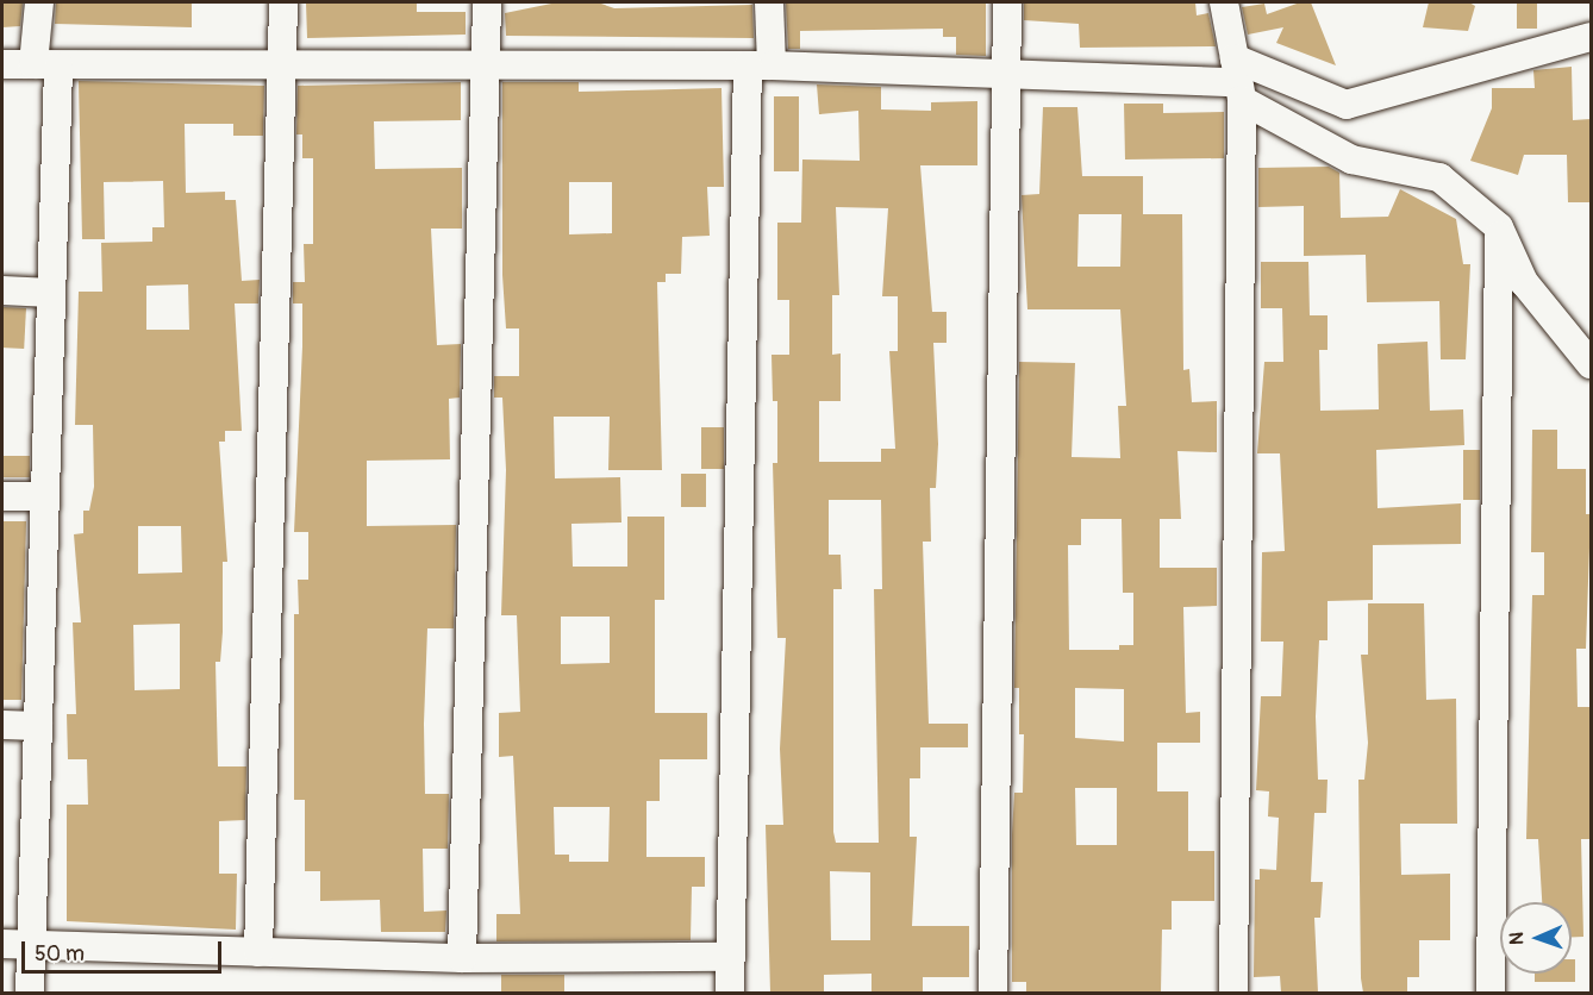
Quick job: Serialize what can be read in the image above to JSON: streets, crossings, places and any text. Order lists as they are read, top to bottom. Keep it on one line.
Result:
{"scale_bar":"50 m","north":"left"}
